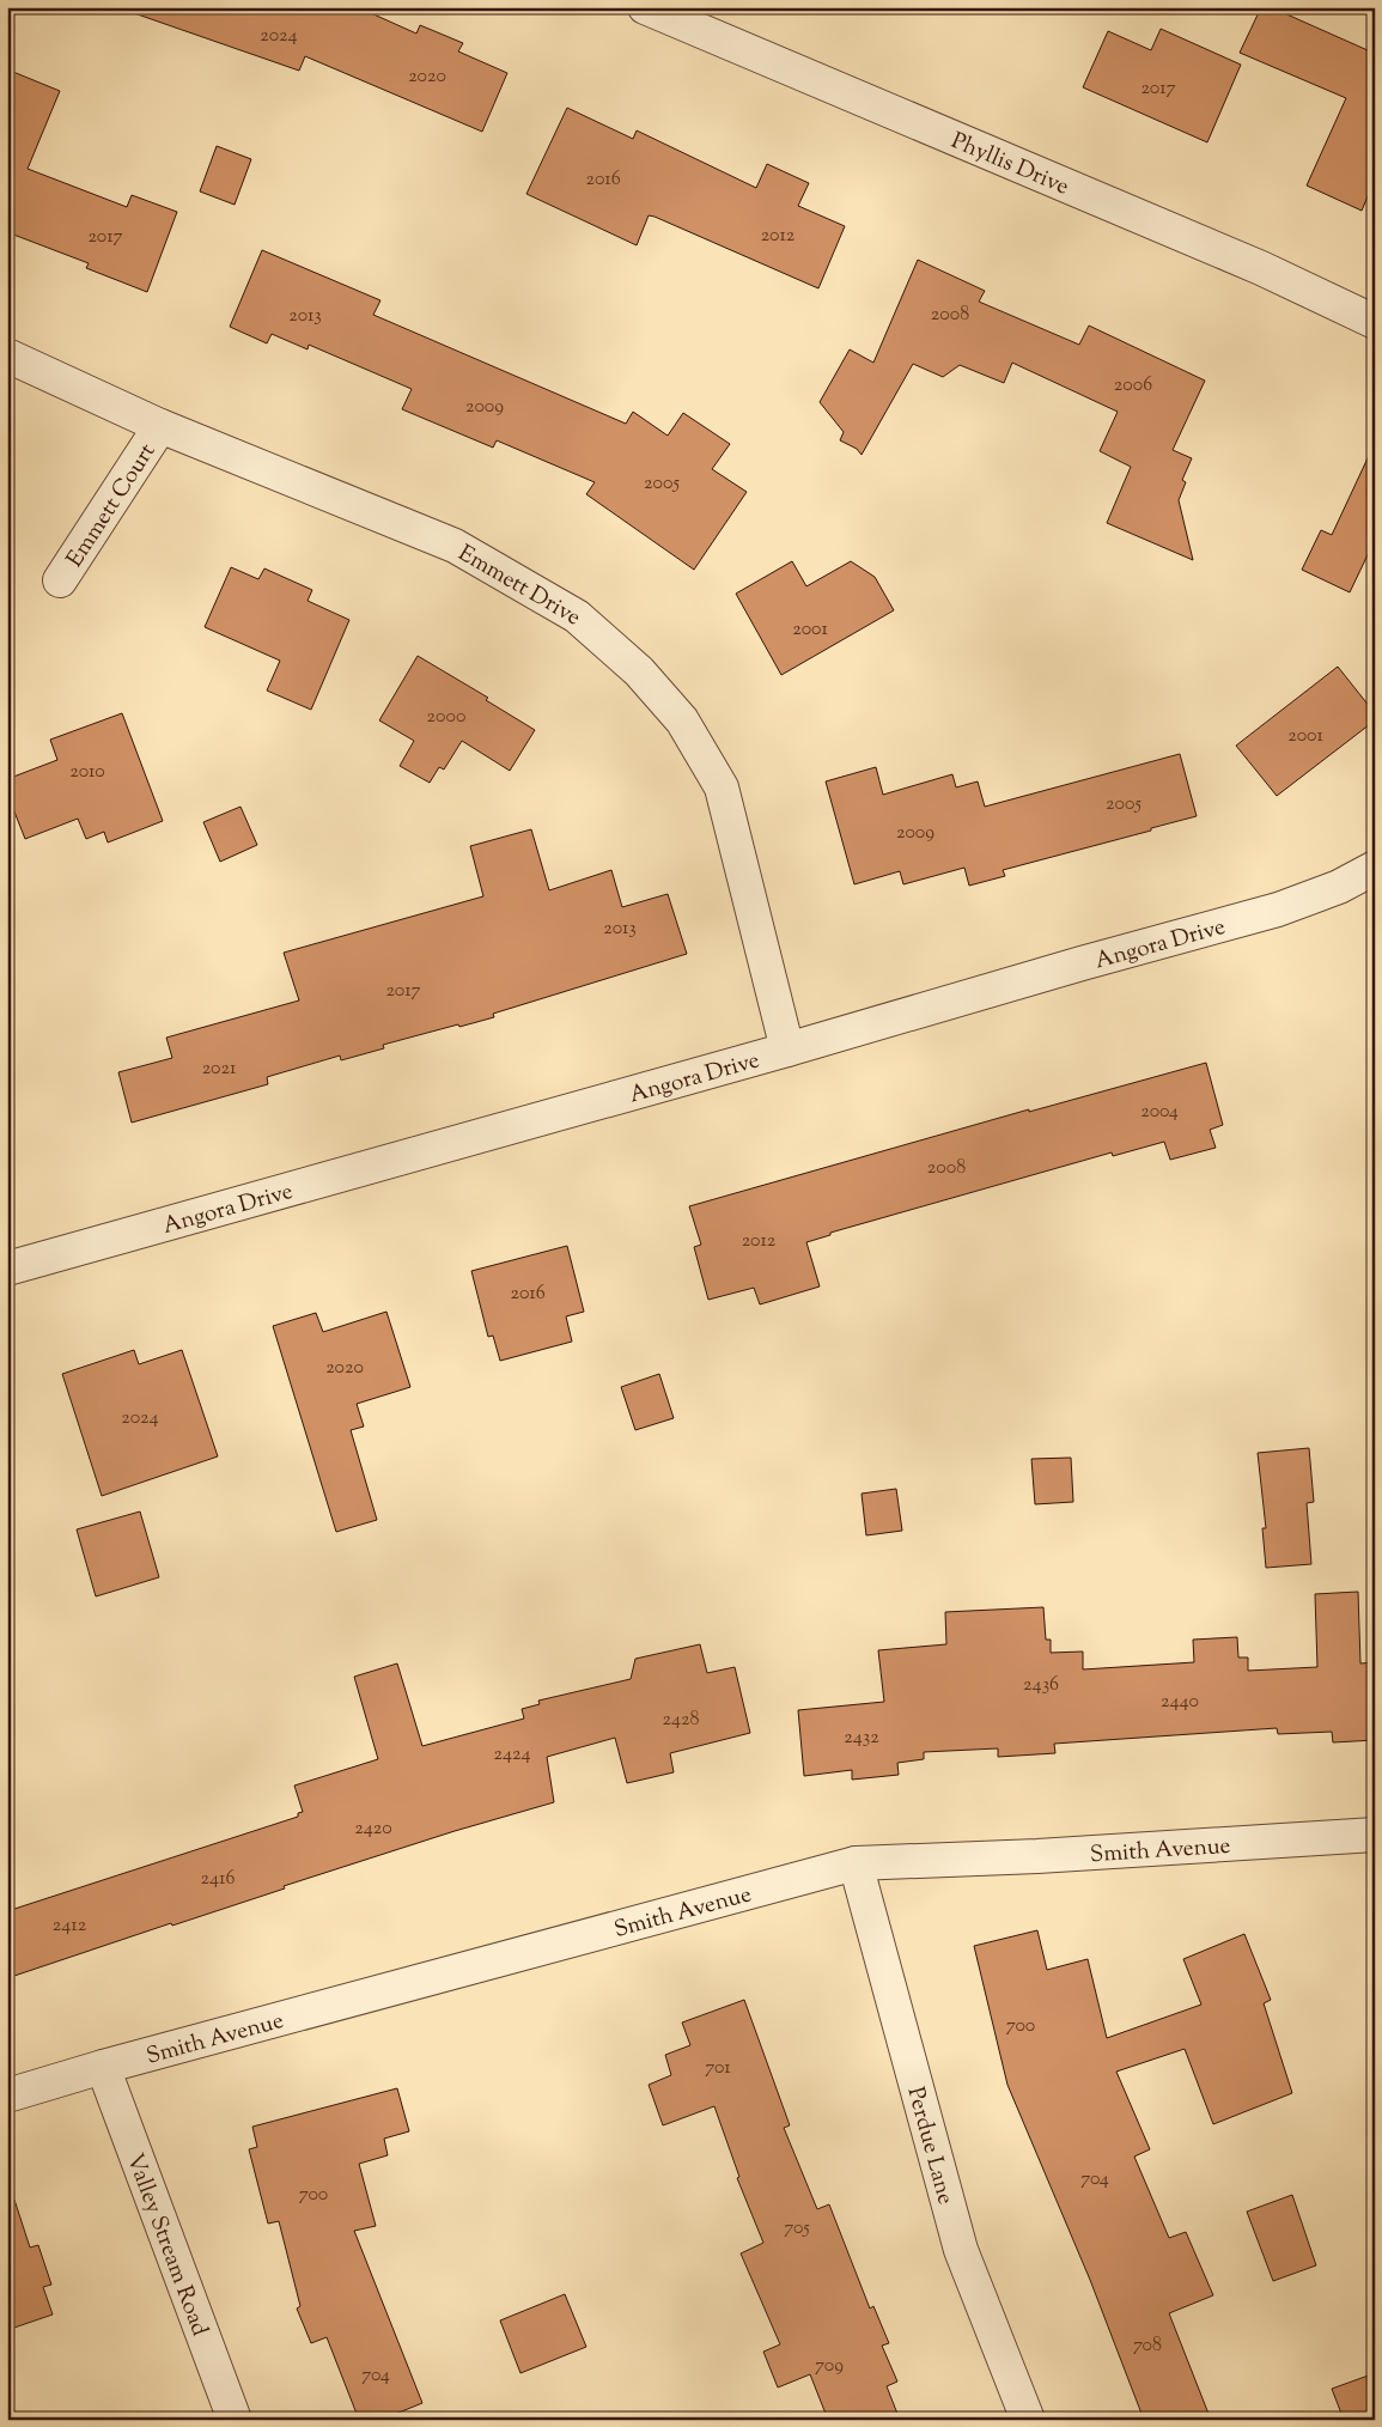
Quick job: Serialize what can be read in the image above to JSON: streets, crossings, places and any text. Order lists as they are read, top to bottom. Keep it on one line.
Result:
{"streets":{"street":["Phyllis Drive","Emmett Court","Emmett Drive","Angora Drive","Smith Avenue","Perdue Lane","Valley Stream Road"]},"crossings":[["Emmett Court","Emmett Drive"],["Emmett Drive","Angora Drive"],["Smith Avenue","Perdue Lane"],["Smith Avenue","Valley Stream Road"]],"house_numbers":["2024","2020","2017","2016","2012","2017","2008","2013","2006","2009","2005","2001","2000","2001","2010","2005","2009","2013","2017","2021","2004","2008","2012","2016","2020","2024","2436","2440","2428","2432","2424","2420","2416","2412","700","701","704","700","705","708","709","704"]}
